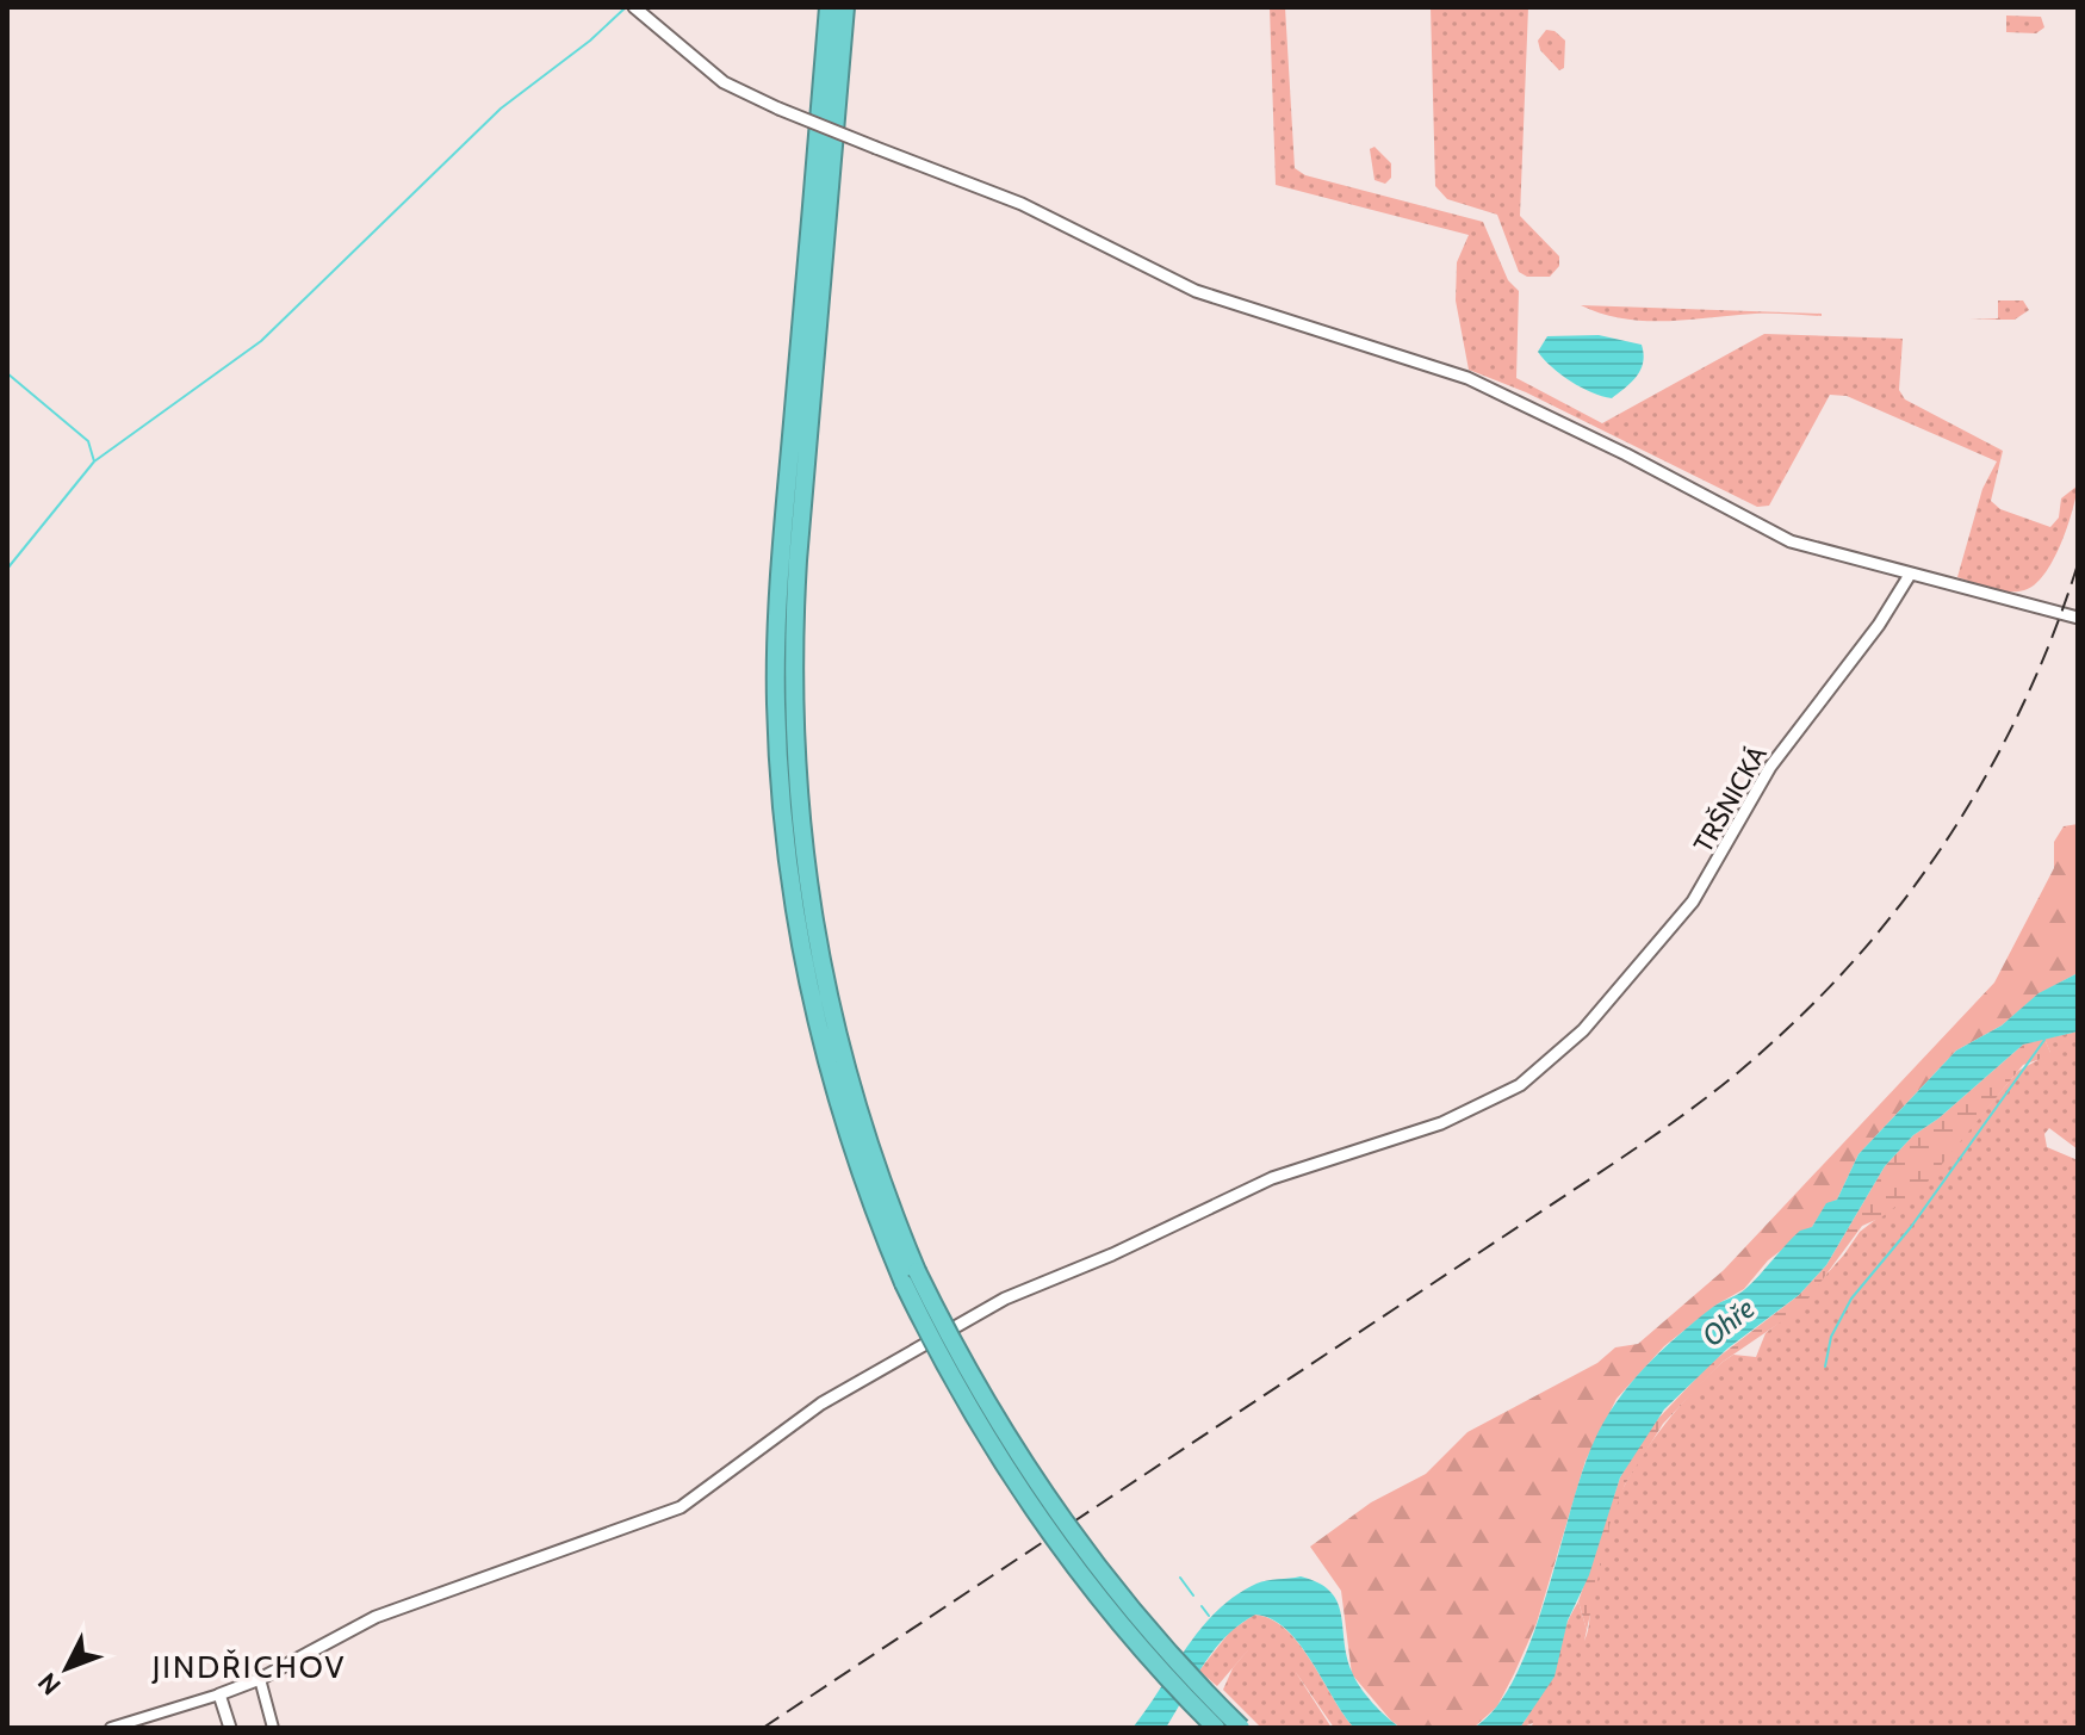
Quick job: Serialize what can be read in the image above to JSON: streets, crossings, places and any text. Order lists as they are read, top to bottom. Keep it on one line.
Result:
{"streets":{"street":["TRŠNICKÁ"]},"districts":["JINDŘICHOV"],"water":["Ohře"],"north":"bottom left"}
